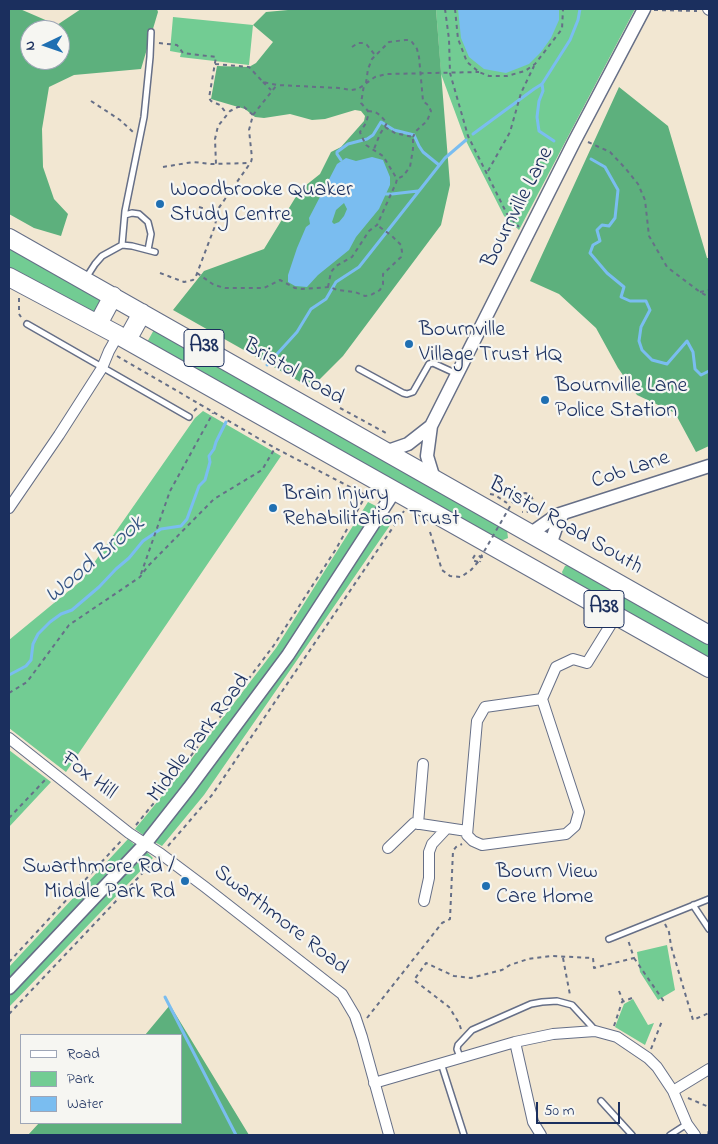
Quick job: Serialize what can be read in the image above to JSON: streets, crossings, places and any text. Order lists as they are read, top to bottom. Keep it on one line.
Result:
{"streets":{"highway":["A38","Bristol Road","Bristol Road South"],"street":["Bournville Lane","Cob Lane","Middle Park Road","Fox Hill","Swarthmore Road"]},"crossings":[["Bournville Lane","Bristol Road"],["Bournville Lane","Bristol Road South"],["A38","Cob Lane"],["A38","Bristol Road South"],["A38","Middle Park Road"],["Bristol Road","Bristol Road South"],["Cob Lane","Bristol Road South"],["Middle Park Road","Fox Hill"],["Middle Park Road","Swarthmore Road"],["Fox Hill","Swarthmore Road"]],"water":["Wood Brook"],"places":["Woodbrooke Quaker Study Centre","Bournville Village Trust HQ","Bournville Lane Police Station","Brain Injury Rehabilitation Trust","Swarthmore Rd / Middle Park Rd","Bourn View Care Home"],"legend":["Road","Park","Water"],"scale_bar":"50 m","north":"left"}
